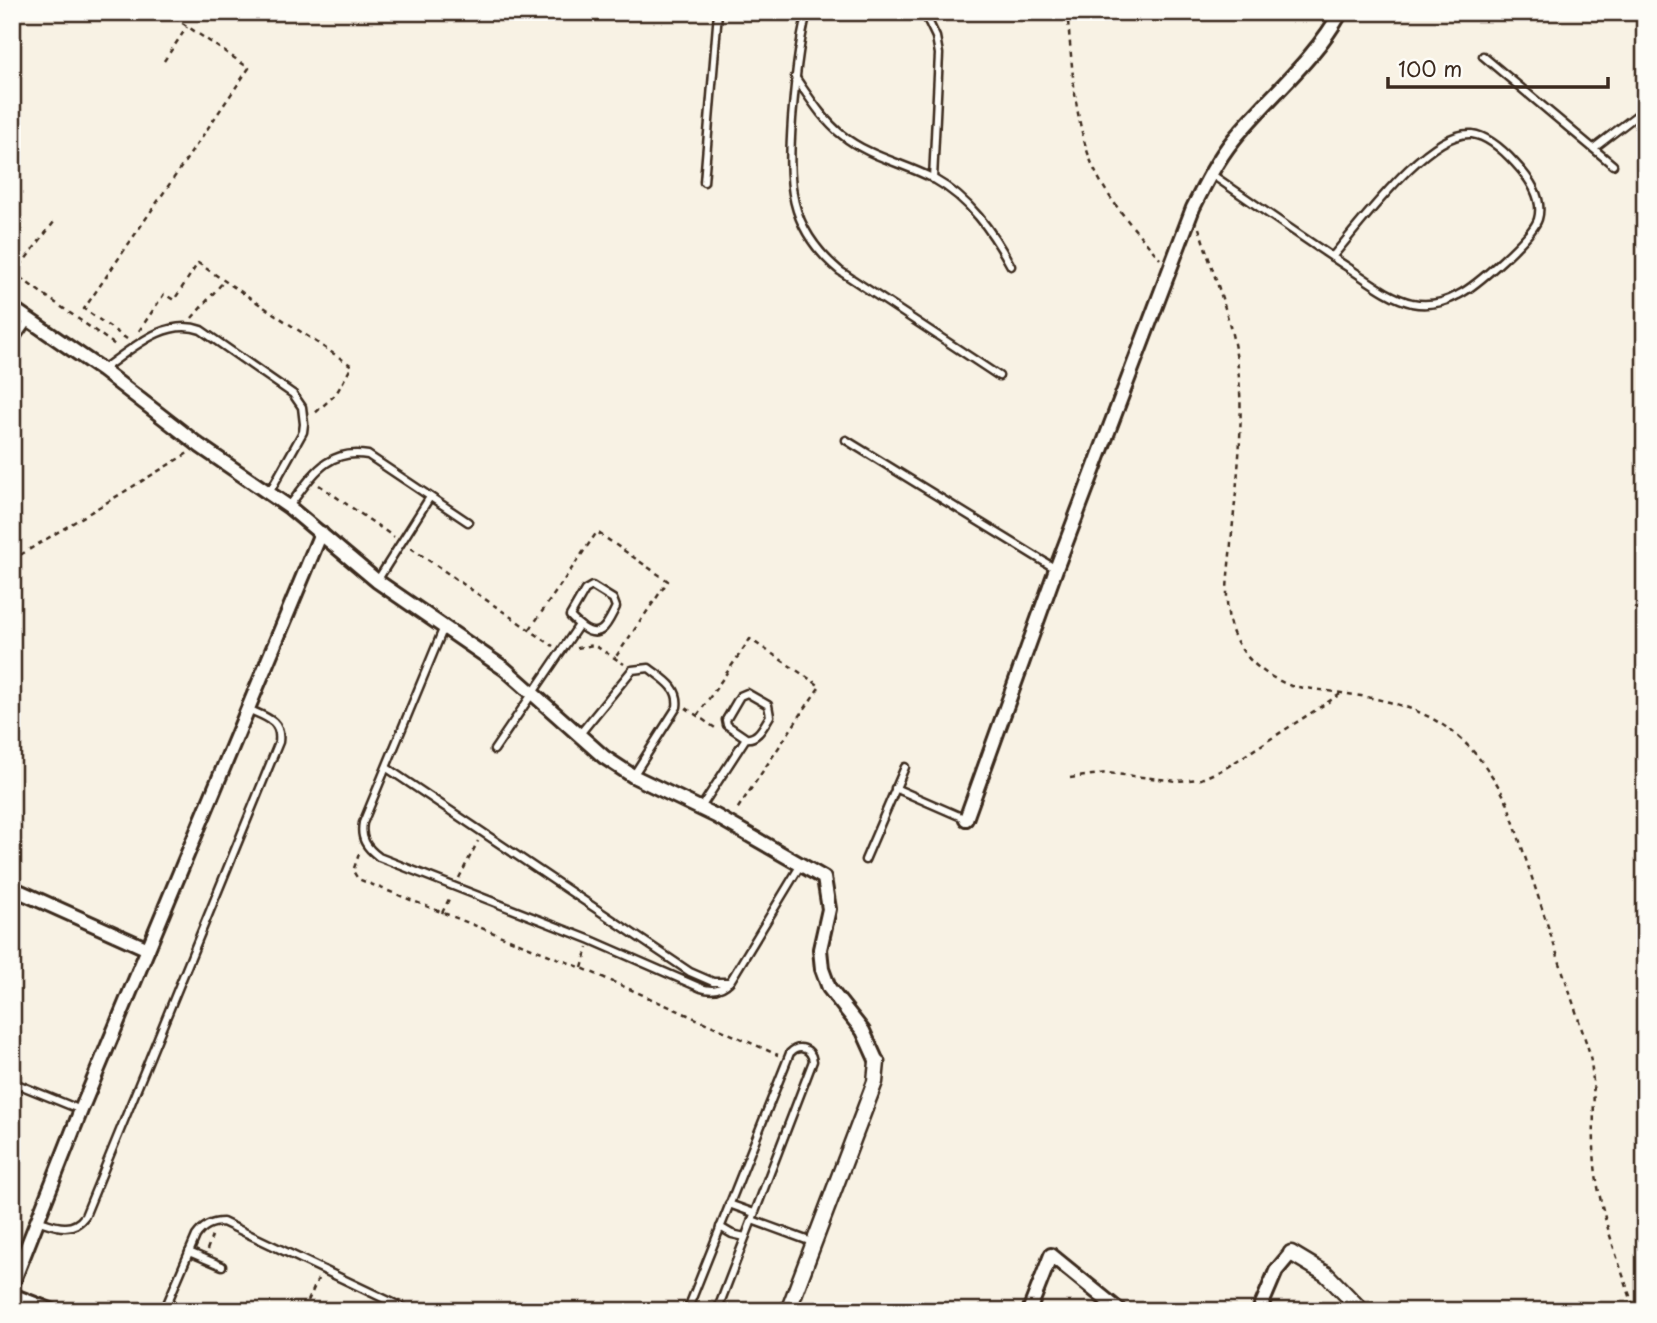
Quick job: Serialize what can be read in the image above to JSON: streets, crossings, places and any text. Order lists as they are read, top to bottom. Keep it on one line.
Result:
{"scale_bar":"100 m"}
